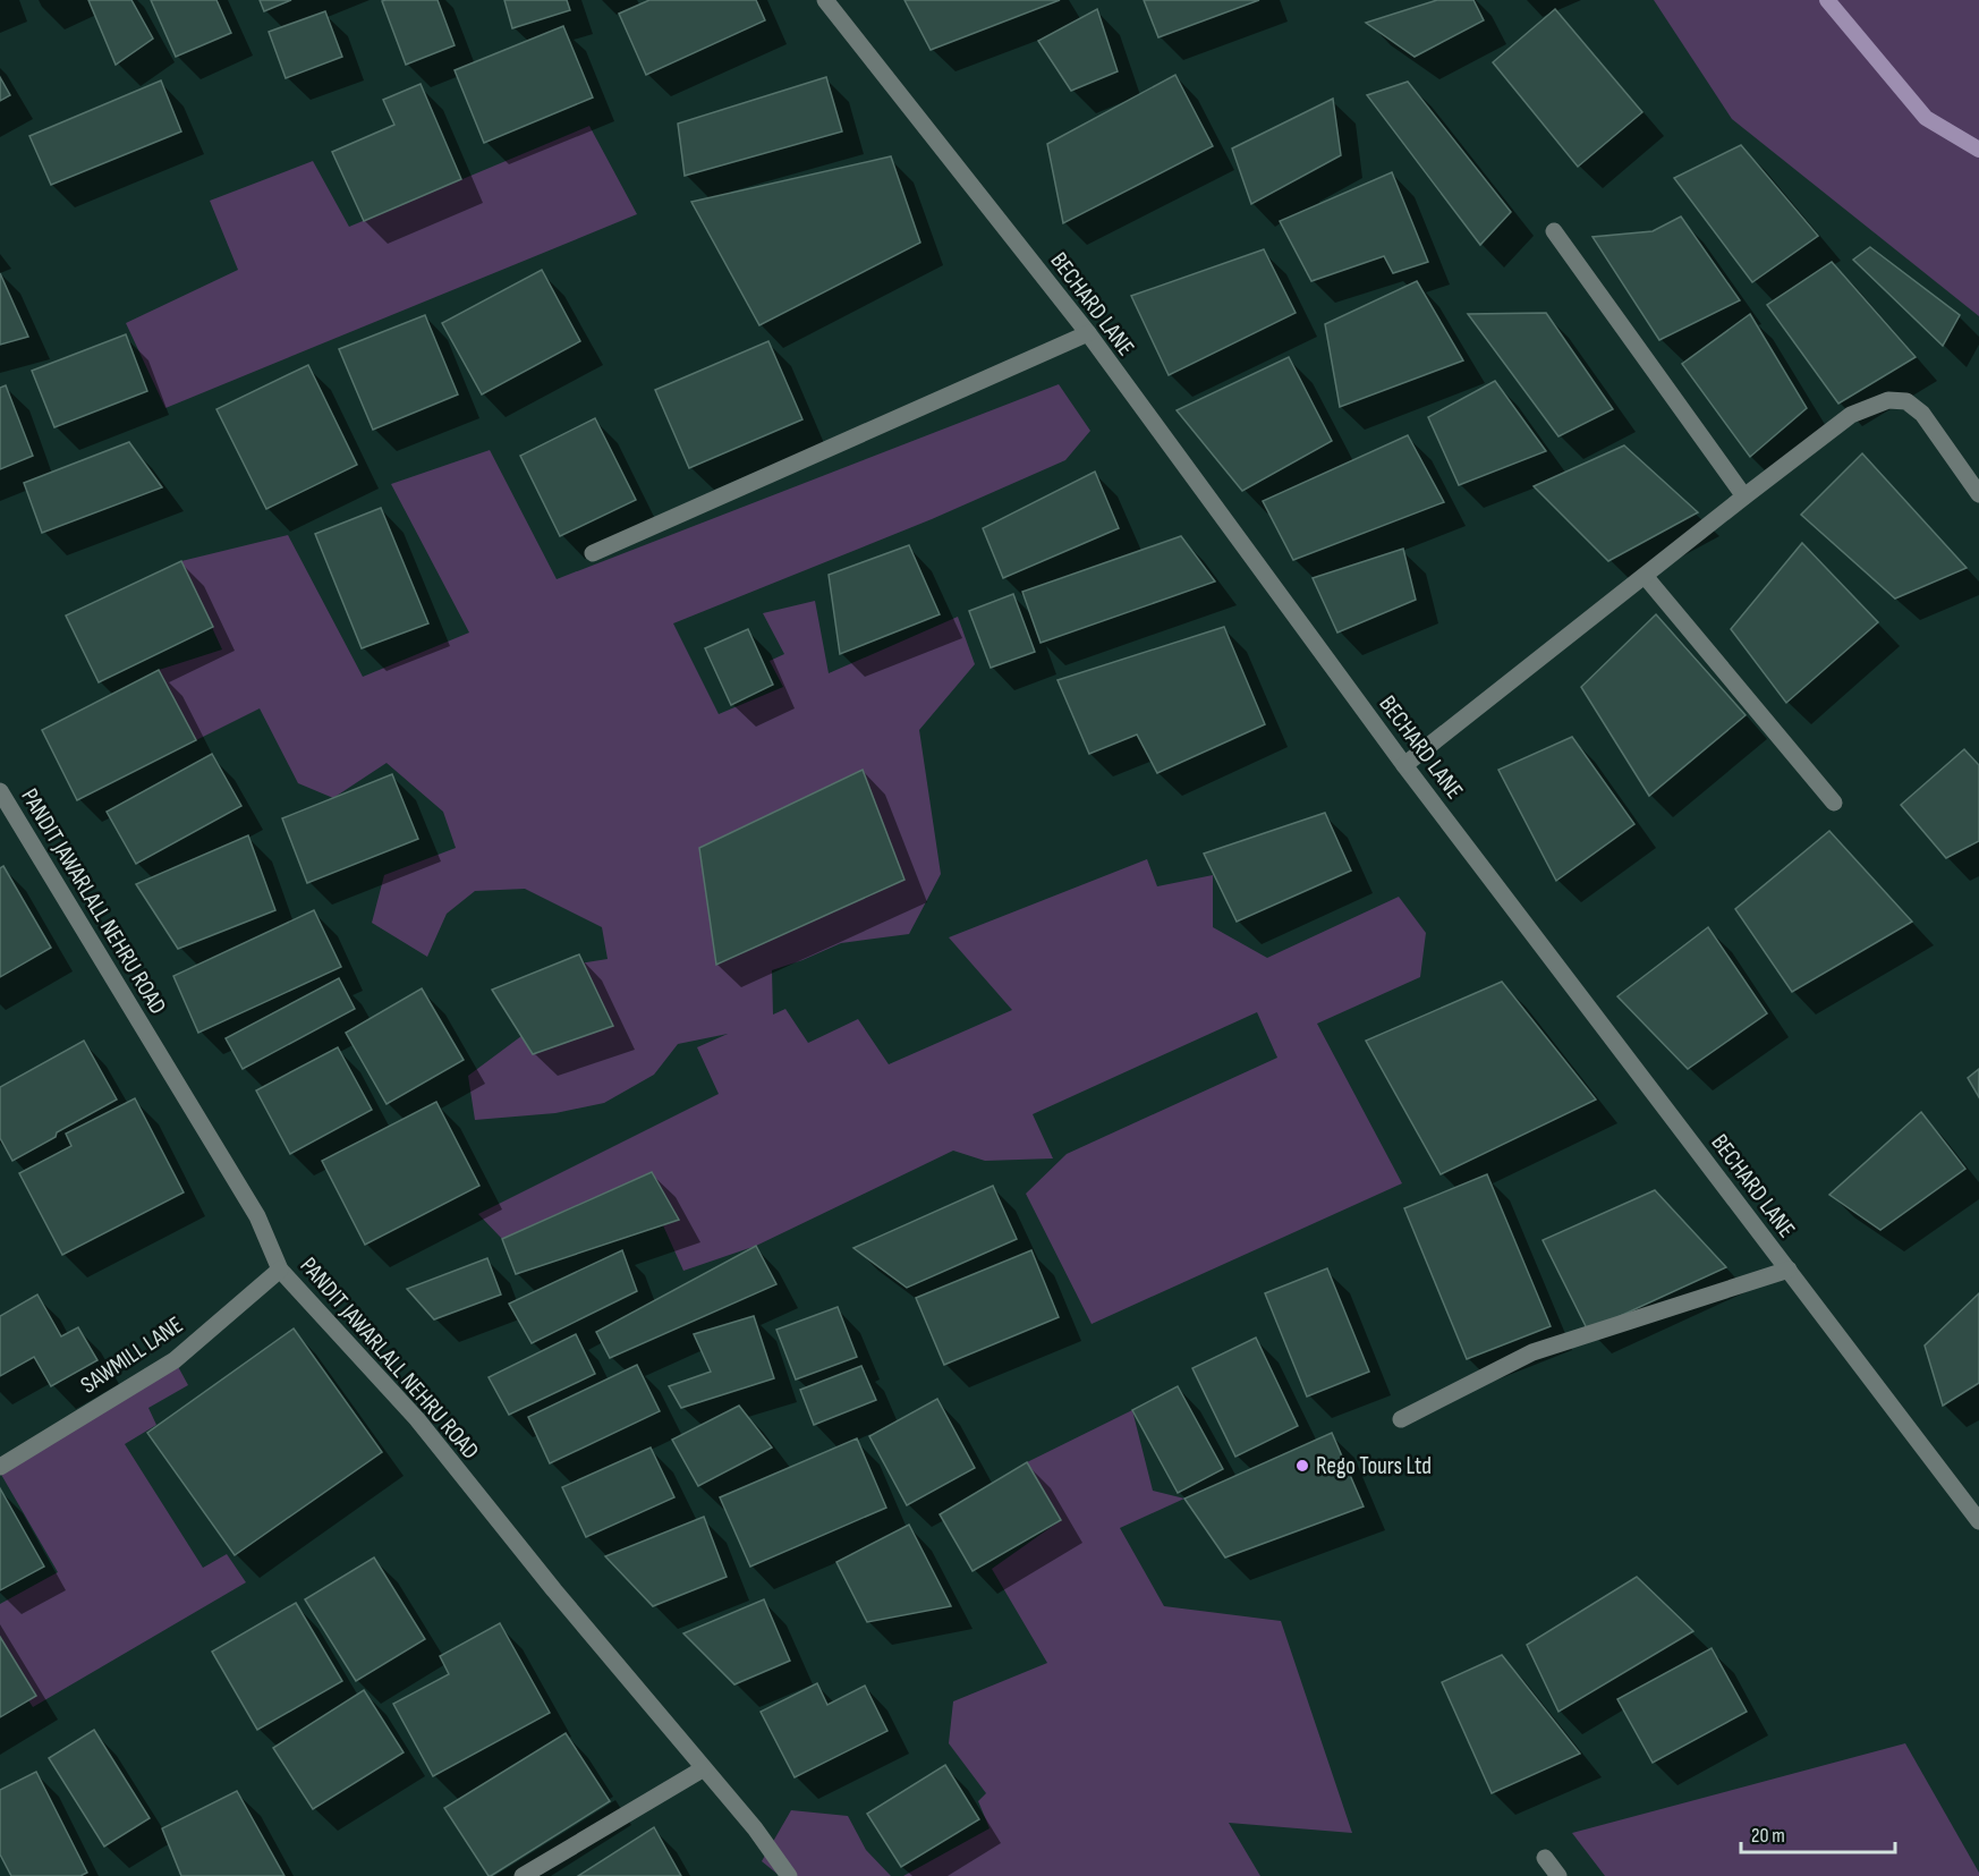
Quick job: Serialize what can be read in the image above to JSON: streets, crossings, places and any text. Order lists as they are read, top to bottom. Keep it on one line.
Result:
{"streets":{"street":["BECHARD LANE","PANDIT JAWARLALL NEHRU ROAD","SAWMILL LANE"]},"crossings":[["PANDIT JAWARLALL NEHRU ROAD","SAWMILL LANE"]],"places":["Rego Tours Ltd"],"scale_bar":"20 m"}
